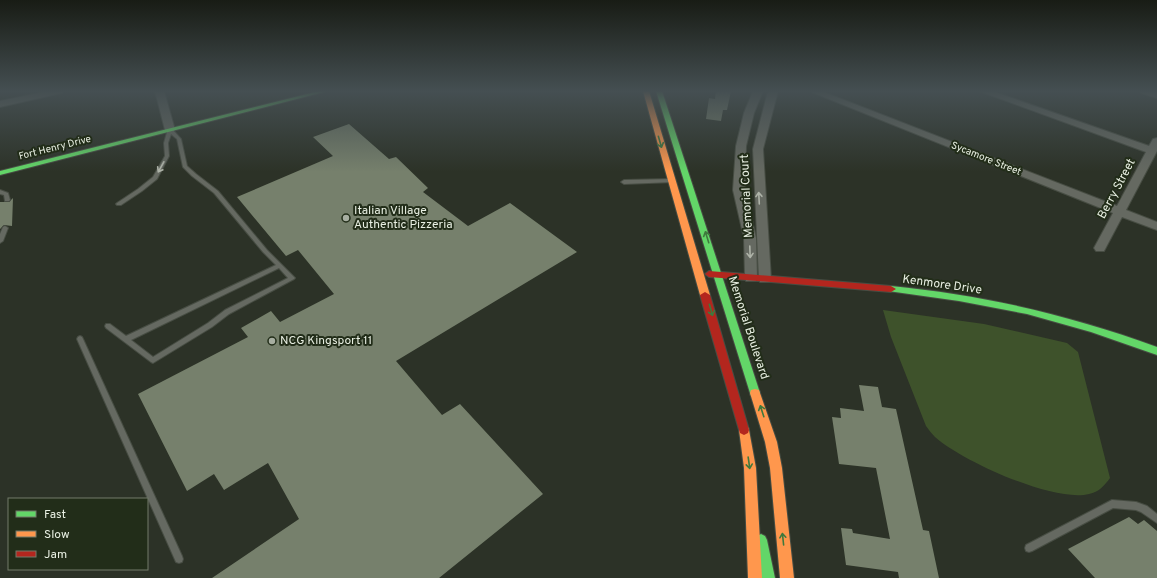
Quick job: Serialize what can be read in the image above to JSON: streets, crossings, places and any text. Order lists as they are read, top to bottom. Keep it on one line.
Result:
{"streets":{"main road":["Fort Henry Drive","Kenmore Drive","Memorial Boulevard"],"street":["Sycamore Street","Berry Street","Memorial Court"]},"crossings":[["Sycamore Street","Berry Street"],["Memorial Court","Kenmore Drive"],["Kenmore Drive","Memorial Boulevard"]],"places":["Italian Village Authentic Pizzeria","NCG Kingsport 11"],"legend":["Fast","Slow","Jam"]}
